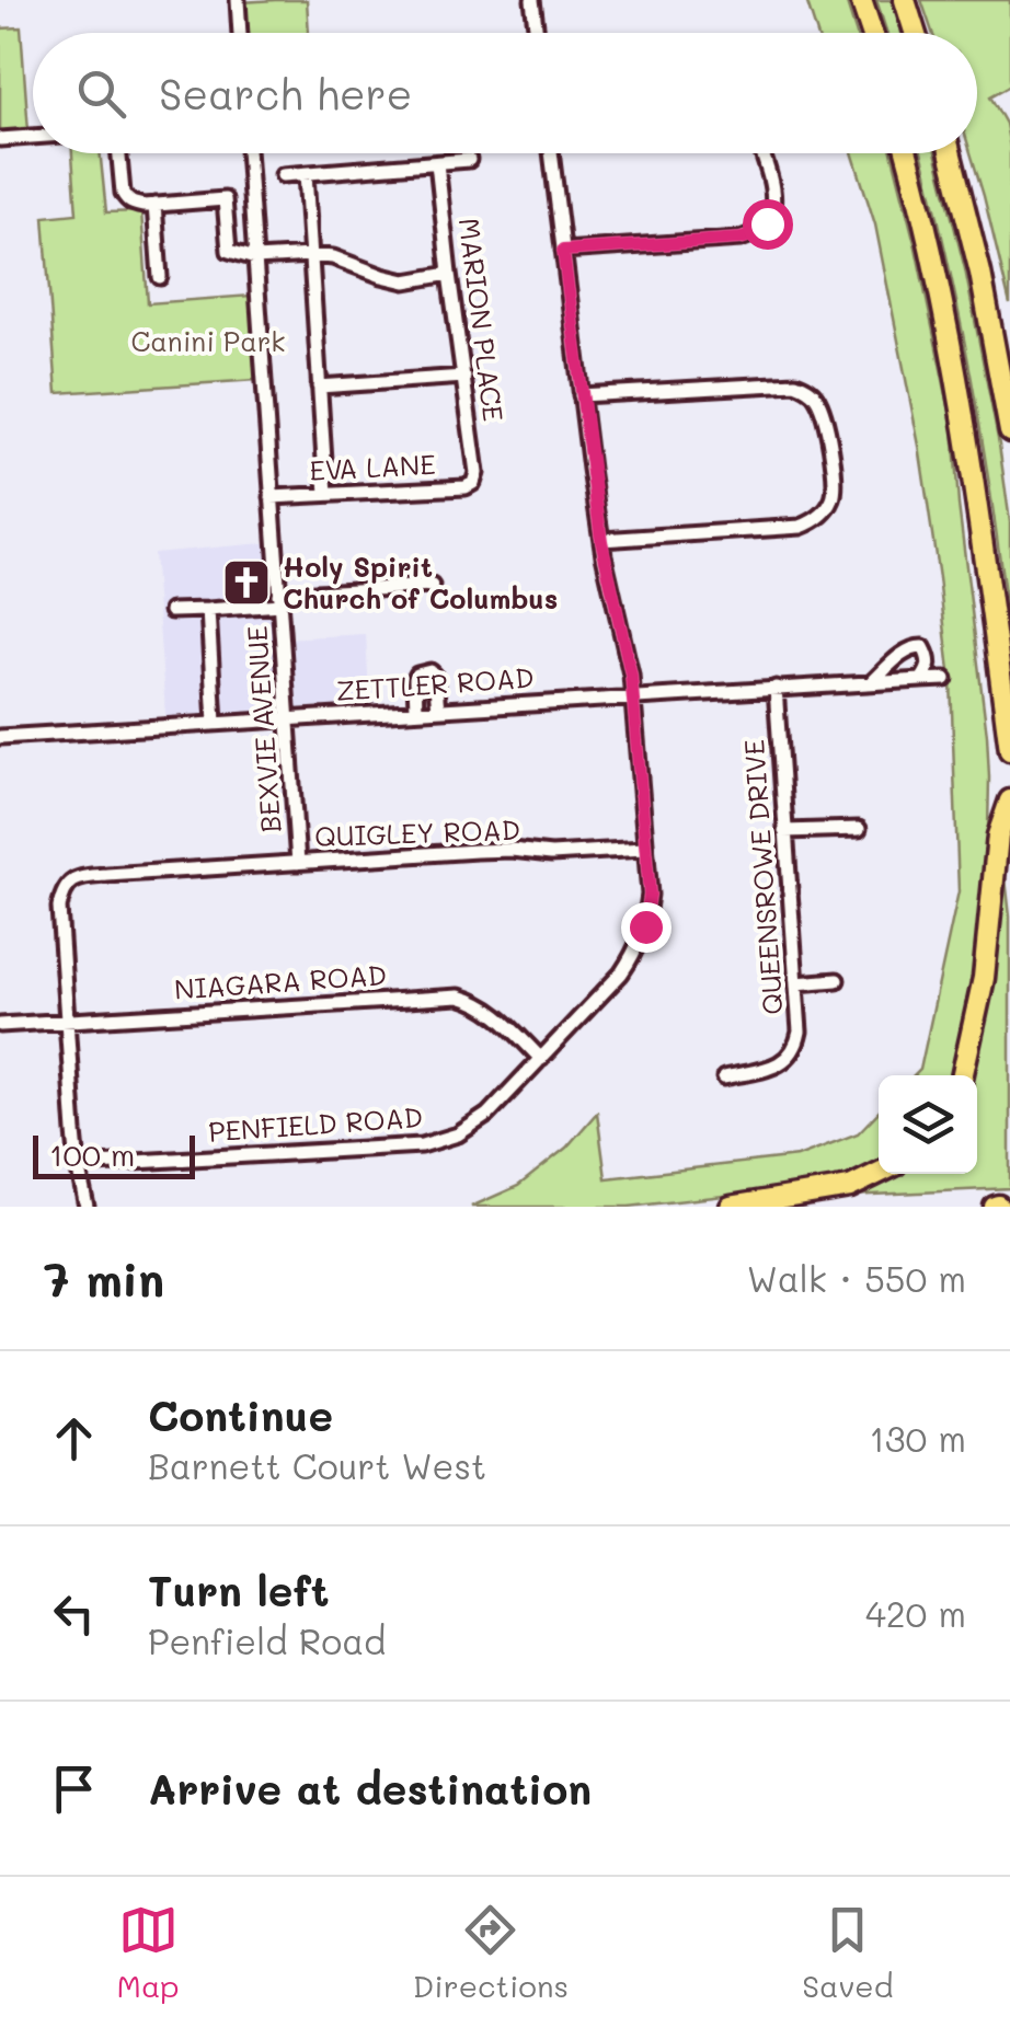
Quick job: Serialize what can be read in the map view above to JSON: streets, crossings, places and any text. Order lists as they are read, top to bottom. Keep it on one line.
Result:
{"streets":{"street":["MARION PLACE","EVA LANE","ZETTLER ROAD","BEXVIE AVENUE","QUIGLEY ROAD","QUEENSROWE DRIVE","NIAGARA ROAD","PENFIELD ROAD"]},"crossings":[["MARION PLACE","EVA LANE"],["EVA LANE","BEXVIE AVENUE"],["ZETTLER ROAD","BEXVIE AVENUE"],["ZETTLER ROAD","QUEENSROWE DRIVE"],["ZETTLER ROAD","PENFIELD ROAD"],["BEXVIE AVENUE","QUIGLEY ROAD"],["QUIGLEY ROAD","NIAGARA ROAD"],["QUIGLEY ROAD","PENFIELD ROAD"],["NIAGARA ROAD","PENFIELD ROAD"]],"parks":["Canini Park"],"places":{"church":["Holy Spirit Church of Columbus"]},"scale_bar":"100 m","page":{"search":"Search here","scale":"100 m","heading":["7 min","Walk · 550 m"],"list":[["Continue","Barnett Court West","130 m"],["Turn left","Penfield Road","420 m"],"Arrive at destination"],"nav":["Map","Directions","Saved"]}}
